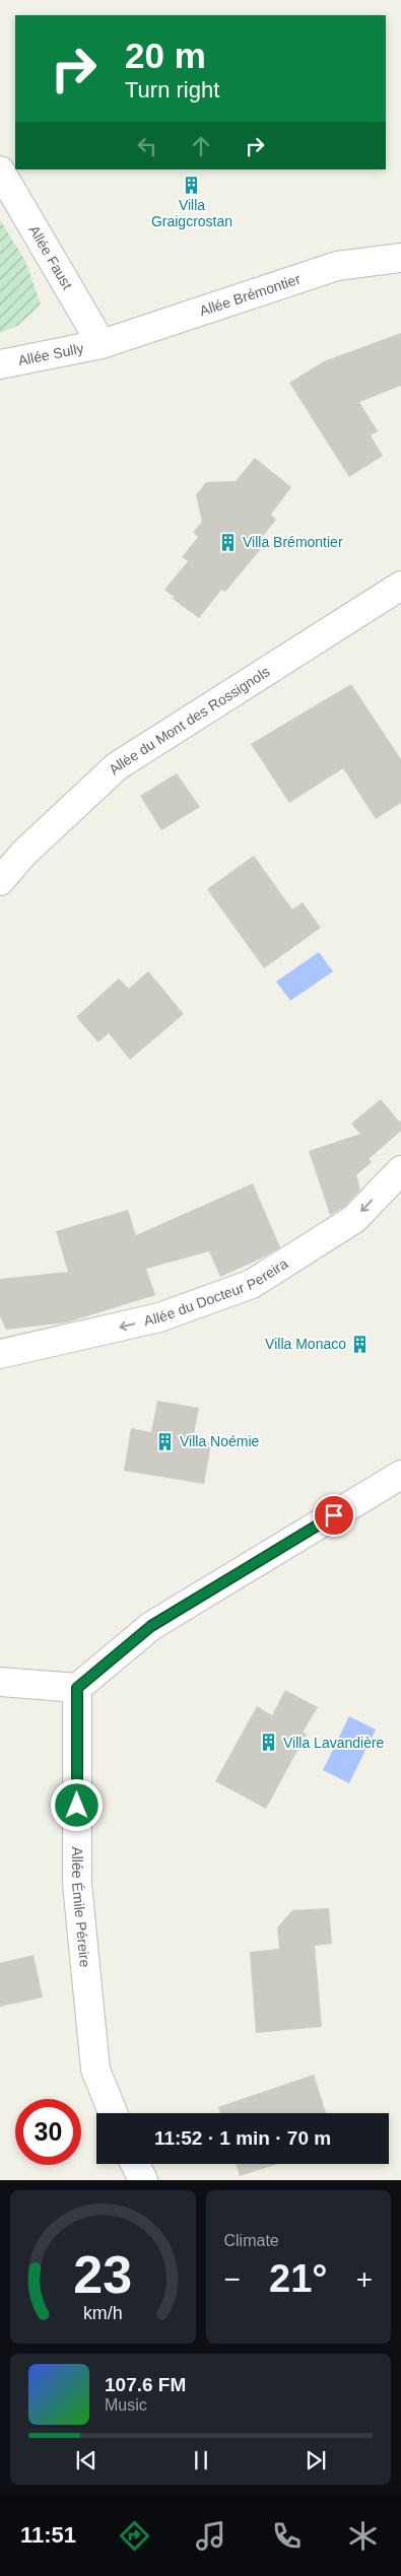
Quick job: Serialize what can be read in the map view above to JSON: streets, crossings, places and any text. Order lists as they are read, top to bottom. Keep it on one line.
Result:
{"streets":{"street":["Allée Faust","Allée Brémontier","Allée Sully","Allée du Mont des Rossignols","Allée du Docteur Pereira","Allée Émile Péreire"]},"crossings":[["Allée Faust","Allée Brémontier"],["Allée Faust","Allée Sully"],["Allée Brémontier","Allée Sully"]],"one_way":["Allée du Docteur Pereira"],"places":{"building":["Villa Graigcrostan","Villa Brémontier","Villa Monaco","Villa Noémie","Villa Lavandière"]},"page":{"turn":["20 m","Turn right"],"limit":"30","trip":"11:52 · 1 min · 70 m","tile":"Climate","heat":["−","21°","+"],"song":["107.6 FM","Music"],"tabs":"11:51","gauge":["23","km/h"]}}
